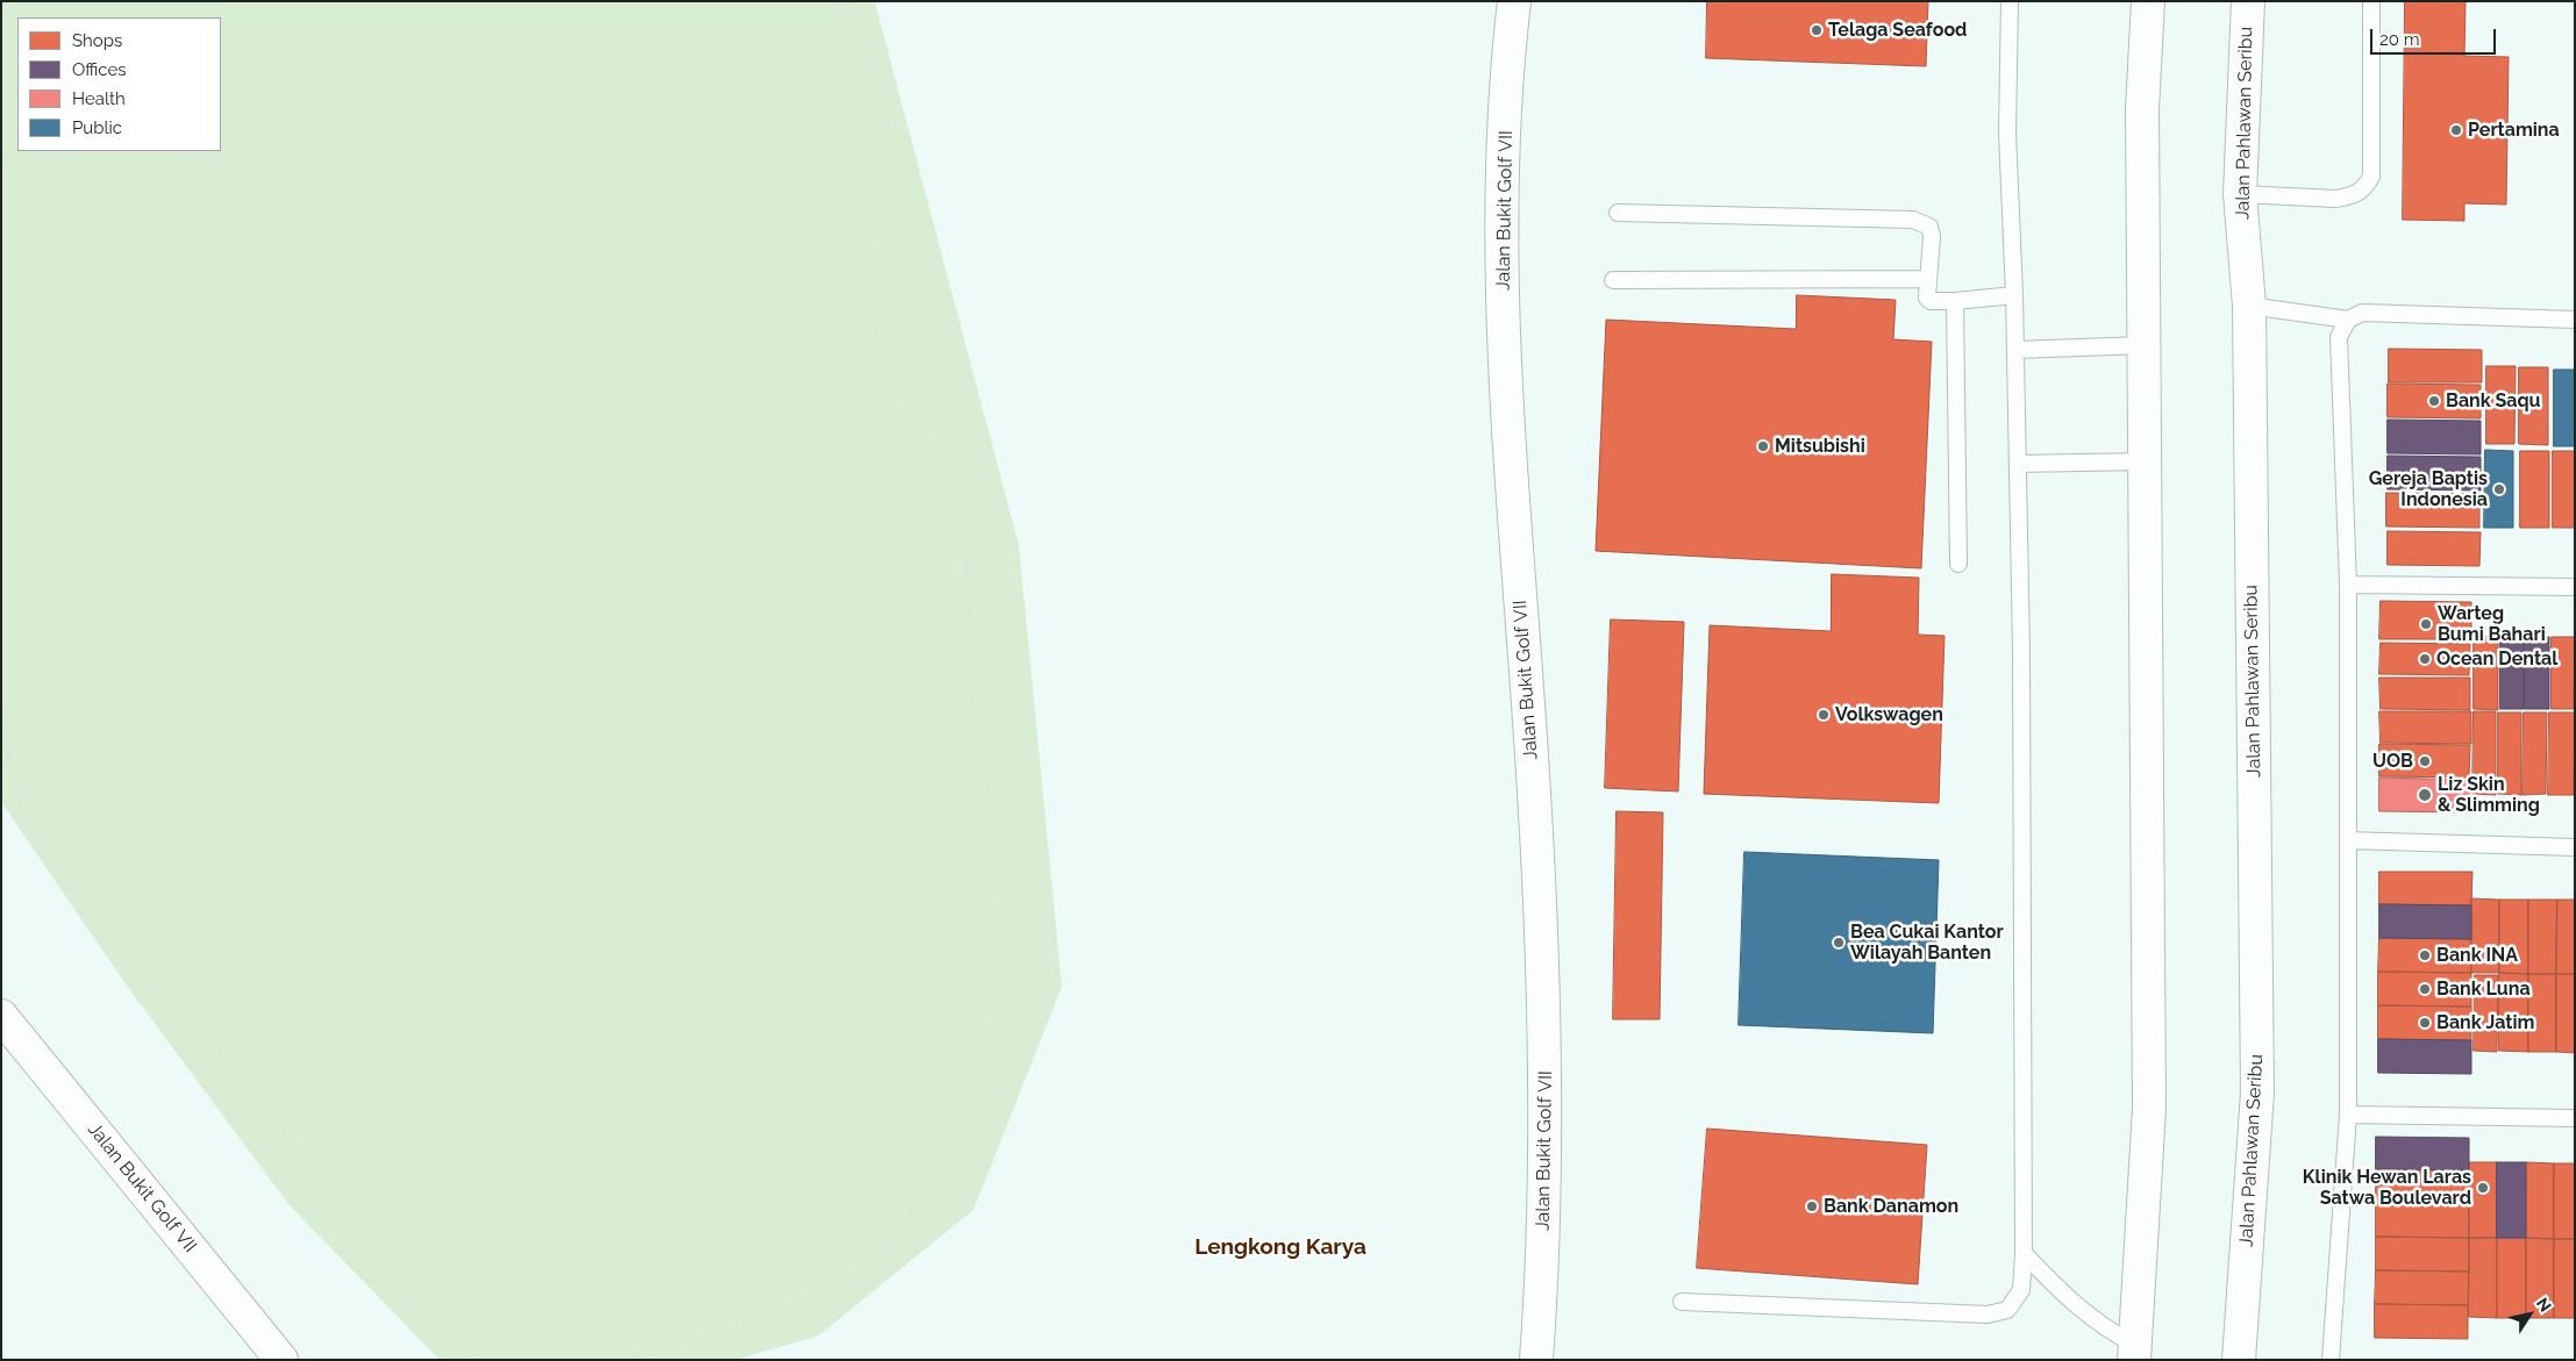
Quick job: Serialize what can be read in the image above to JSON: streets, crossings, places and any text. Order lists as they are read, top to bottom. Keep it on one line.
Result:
{"streets":{"main road":["Jalan Pahlawan Seribu","Jalan Bukit Golf VII"]},"districts":["Lengkong Karya"],"places":["Telaga Seafood","Pertamina","Bank Saqu","Mitsubishi","Gereja Baptis Indonesia","Warteg Bumi Bahari","Ocean Dental","Volkswagen","UOB","Liz Skin & Slimming","Bea Cukai Kantor Wilayah Banten","Bank INA","Bank Luna","Bank Jatim","Klinik Hewan Laras Satwa Boulevard","Bank Danamon"],"legend":["Shops","Offices","Health","Public"],"scale_bar":"20 m","north":"top right"}
